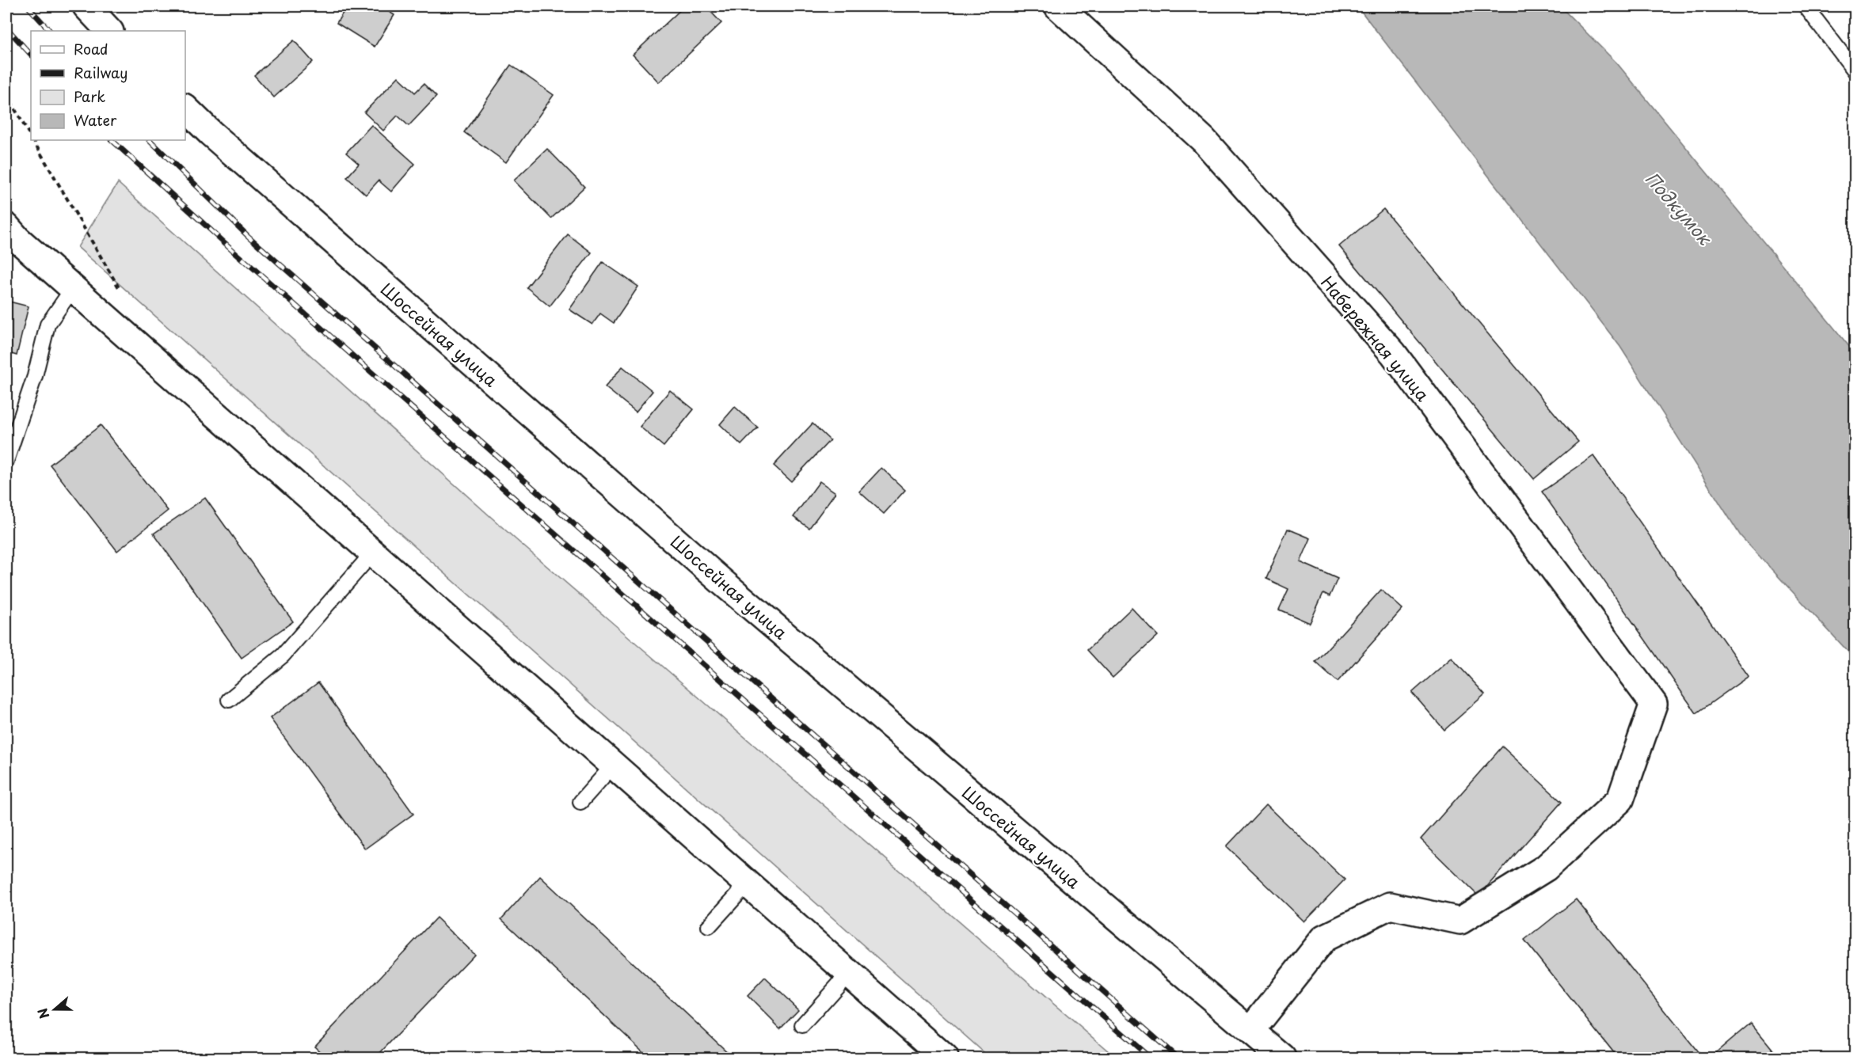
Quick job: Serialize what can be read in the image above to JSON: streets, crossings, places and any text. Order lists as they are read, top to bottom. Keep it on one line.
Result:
{"streets":{"street":["Шоссейная улица","Набережная улица"]},"crossings":[["Шоссейная улица","Набережная улица"]],"water":["Подкумок"],"legend":["Road","Railway","Park","Water"],"north":"left"}
